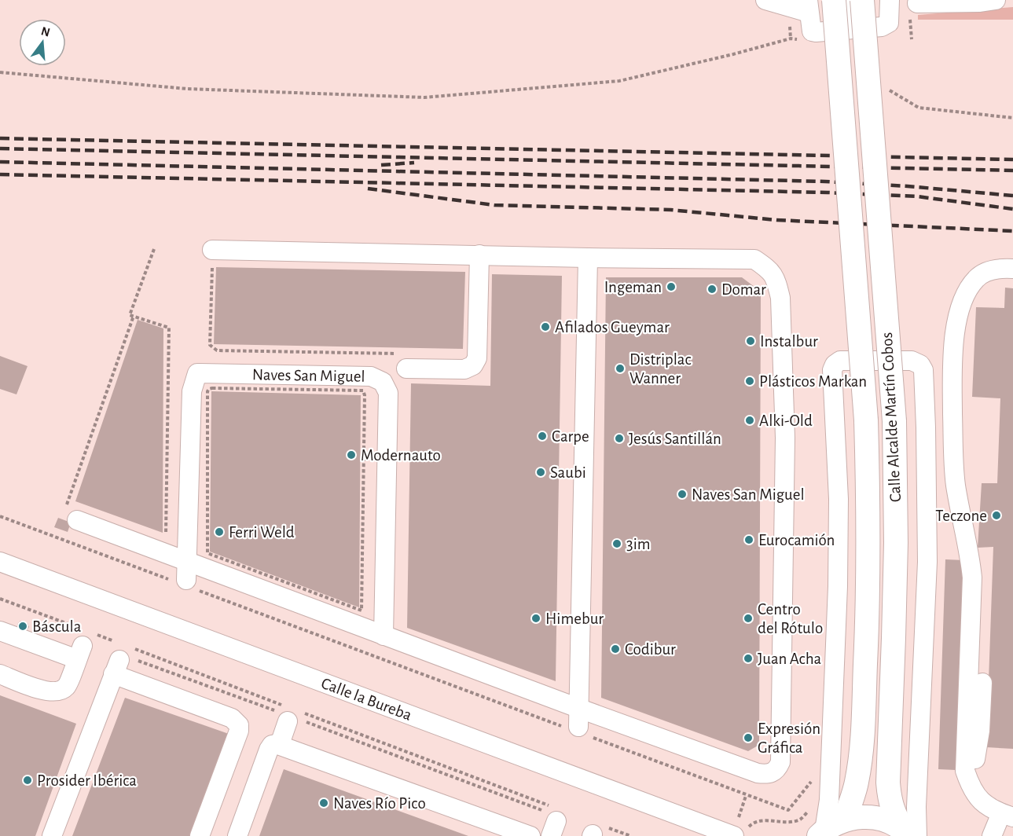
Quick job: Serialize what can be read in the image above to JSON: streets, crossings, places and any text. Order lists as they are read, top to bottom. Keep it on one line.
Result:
{"streets":{"main road":["Calle Alcalde Martín Cobos"],"street":["Naves San Miguel","Calle la Bureba"]},"places":["Ingeman","Domar","Afilados Gueymar","Instalbur","Distriplac Wanner","Plásticos Markan","Alki-Old","Carpe","Jesús Santillán","Modernauto","Saubi","Naves San Miguel","Teczone","Ferri Weld","Eurocamión","3im","Himebur","Centro del Rótulo","Báscula","Codibur","Juan Acha","Expresión Gráfica","Prosider Ibérica","Naves Río Pico"],"north":"top"}
